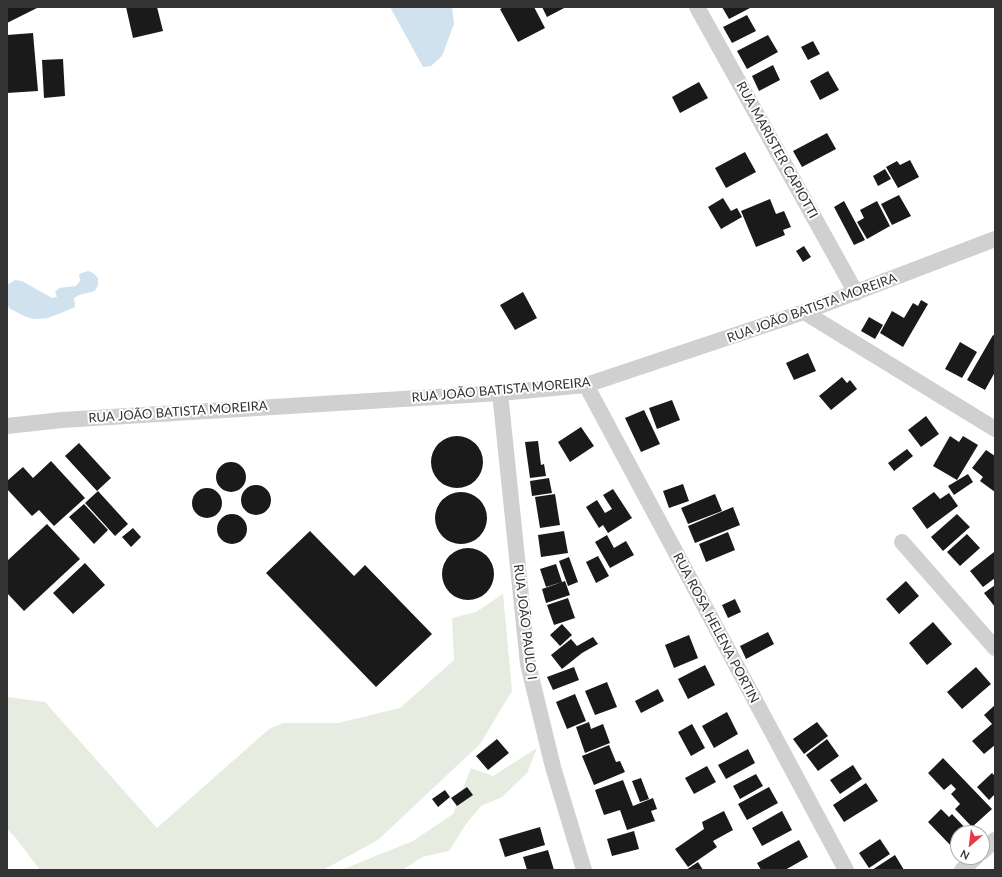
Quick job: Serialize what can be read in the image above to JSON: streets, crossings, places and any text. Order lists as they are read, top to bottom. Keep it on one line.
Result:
{"streets":{"street":["RUA MARISTER CAPIOTTI","RUA JOÃO BATISTA MOREIRA","RUA JOÃO PAULO I","RUA ROSA HELENA PORTIN"]},"crossings":[["RUA MARISTER CAPIOTTI","RUA JOÃO BATISTA MOREIRA"],["RUA JOÃO BATISTA MOREIRA","RUA JOÃO PAULO I"],["RUA JOÃO BATISTA MOREIRA","RUA ROSA HELENA PORTIN"]],"north":"bottom left"}
